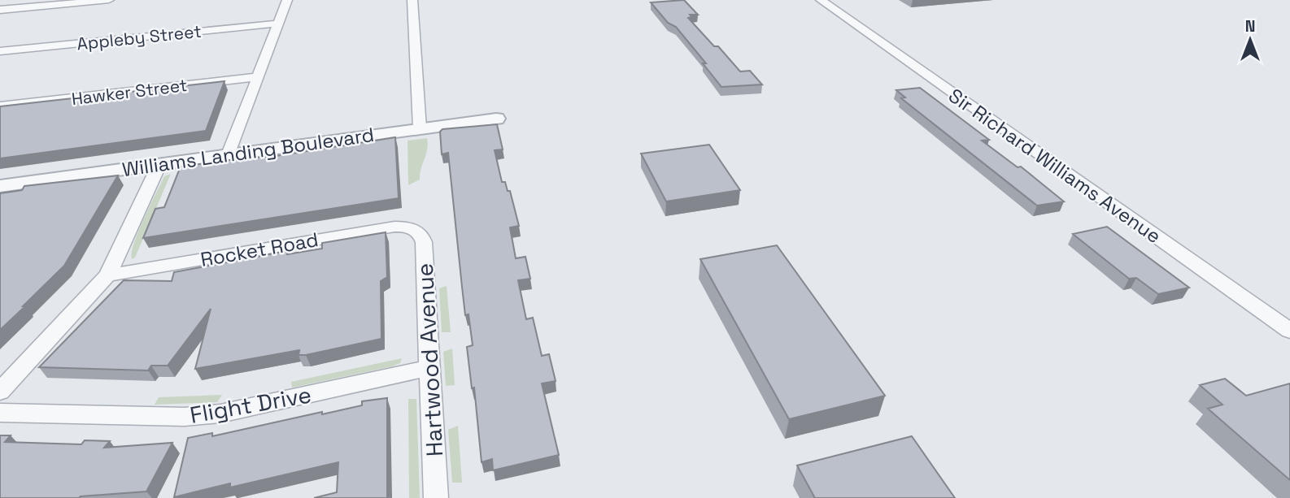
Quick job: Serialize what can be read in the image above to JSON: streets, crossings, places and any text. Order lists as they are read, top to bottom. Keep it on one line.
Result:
{"streets":{"street":["Appleby Street","Hawker Street","Williams Landing Boulevard","Sir Richard Williams Avenue","Rocket Road","Hartwood Avenue","Flight Drive"]},"crossings":[["Rocket Road","Hartwood Avenue"],["Hartwood Avenue","Flight Drive"]],"north":"top"}
